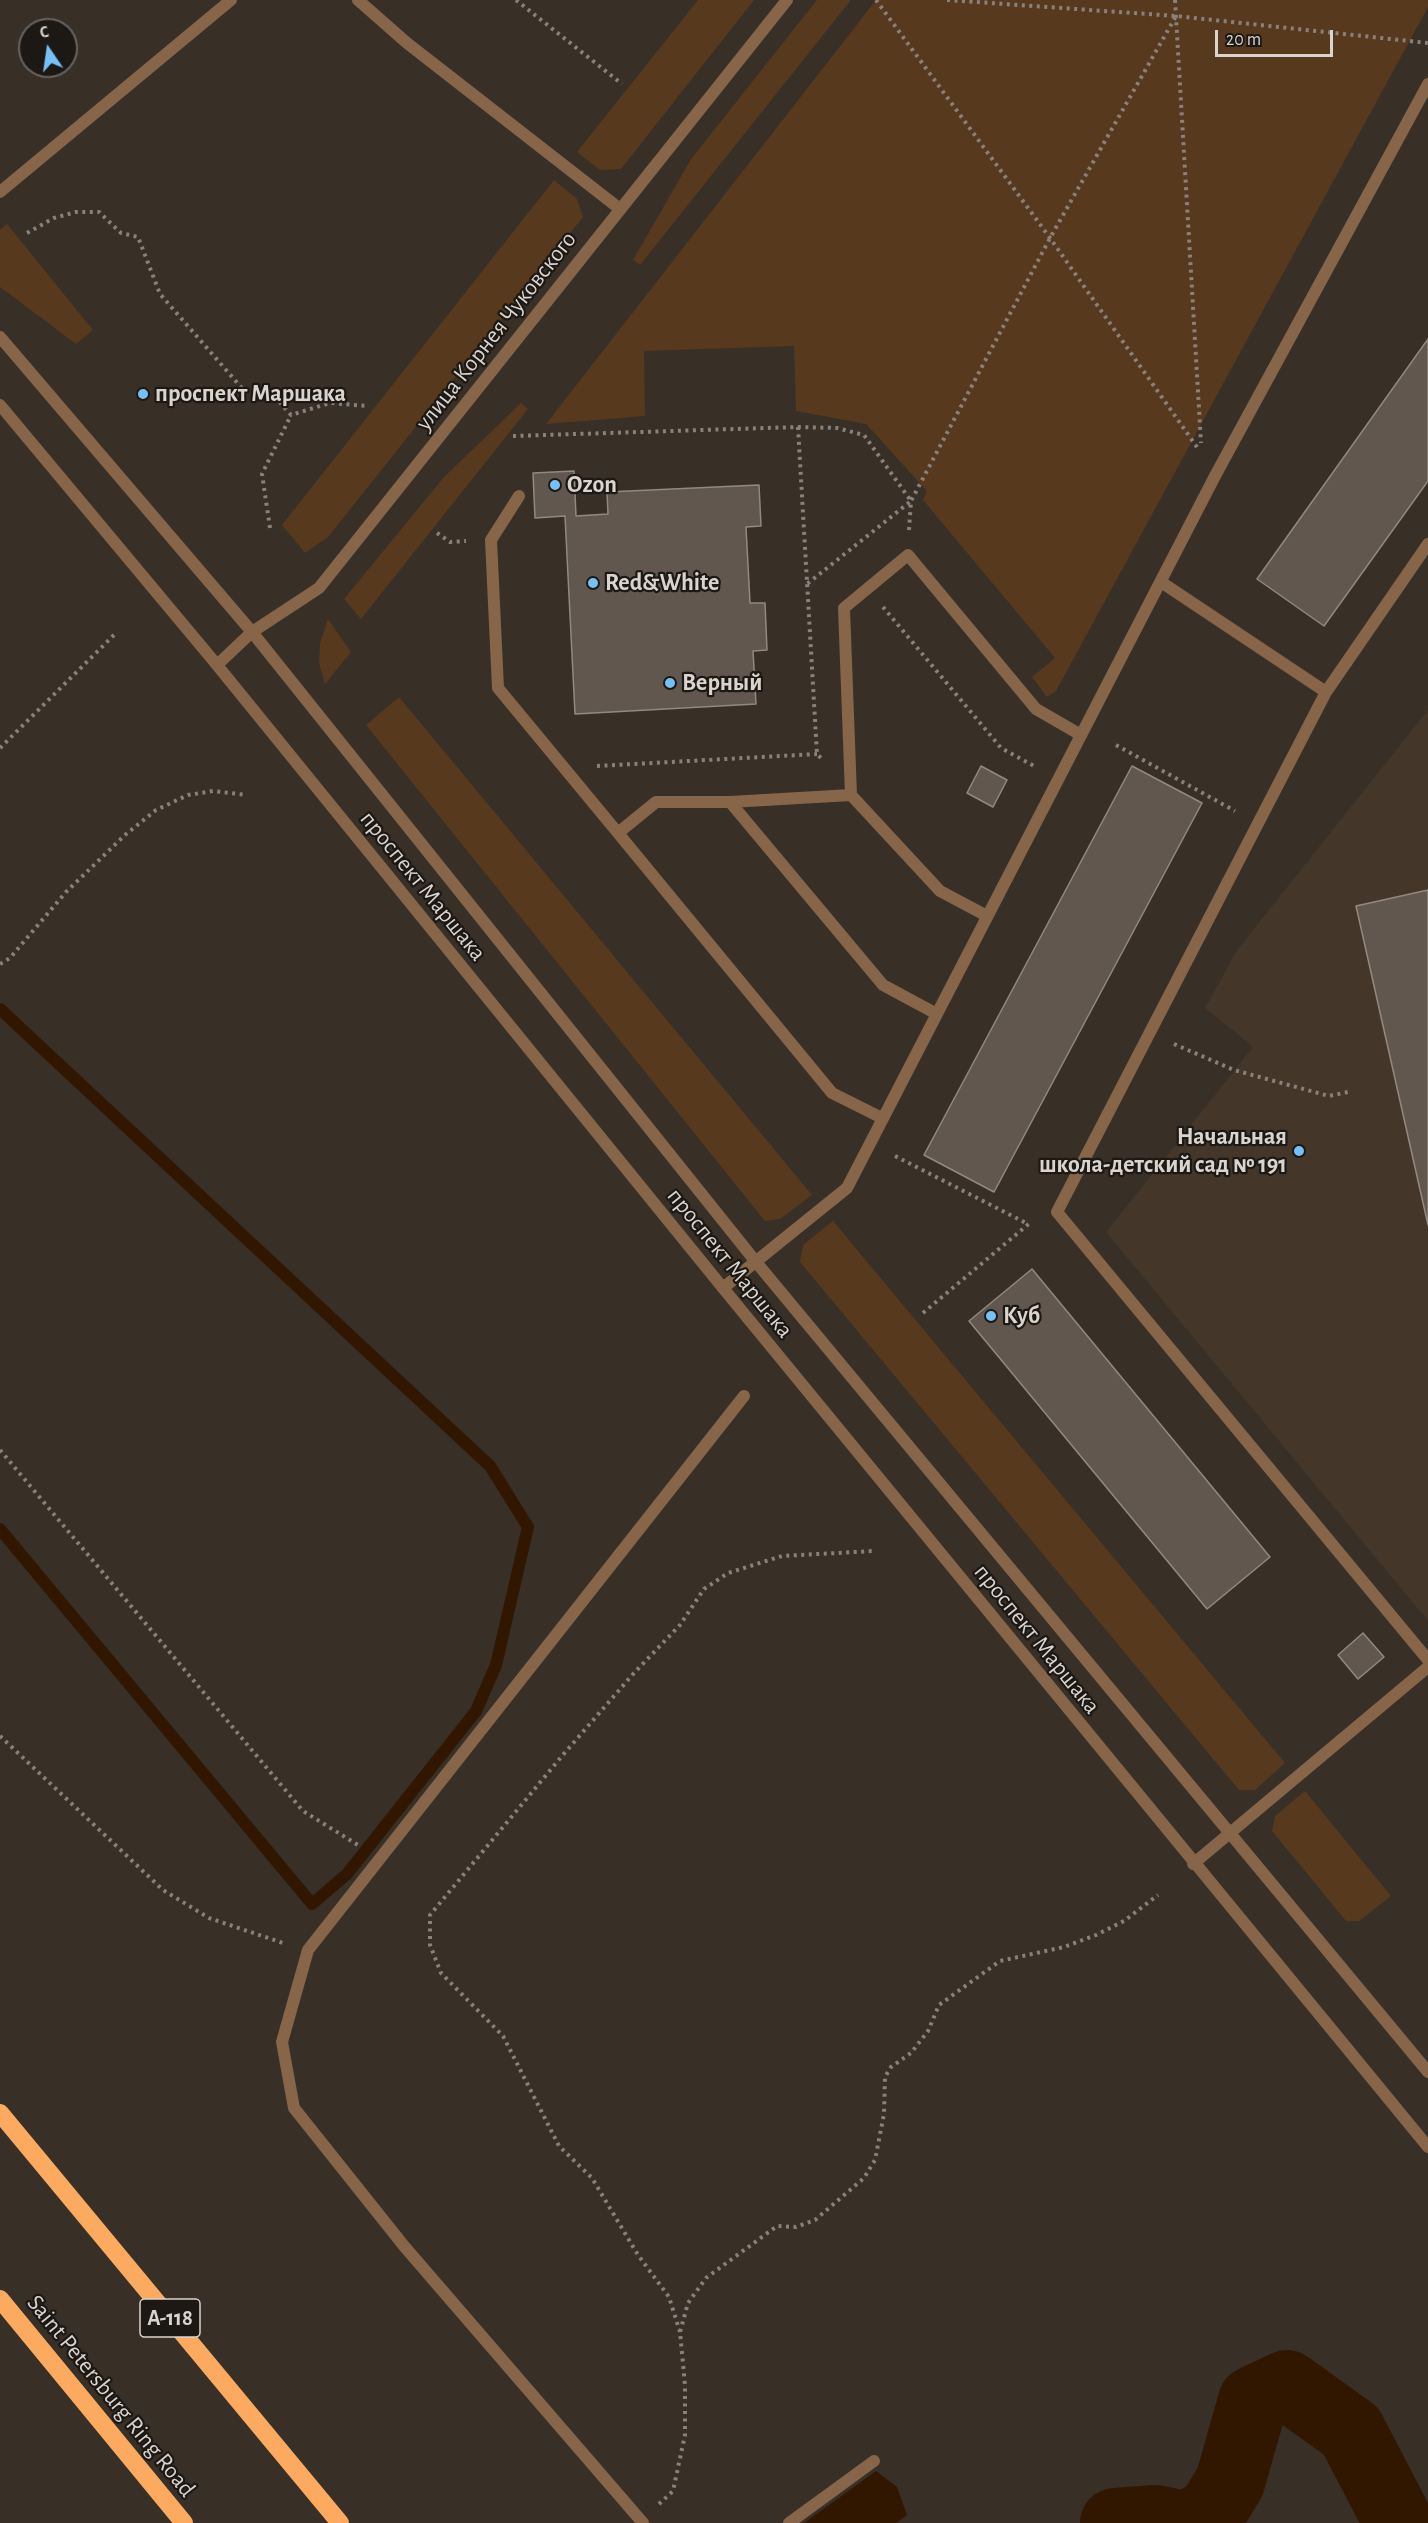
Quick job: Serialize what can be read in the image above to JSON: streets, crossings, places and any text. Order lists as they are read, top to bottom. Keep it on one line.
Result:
{"streets":{"highway":["А-118","Saint Petersburg Ring Road"],"street":["улица Корнея Чуковского","проспект Маршака"]},"crossings":[["улица Корнея Чуковского","проспект Маршака"]],"places":["проспект Маршака","Ozon","Red&White","Верный","Начальная школа-детский сад № 191","Куб"],"scale_bar":"20 m","north":"top"}
